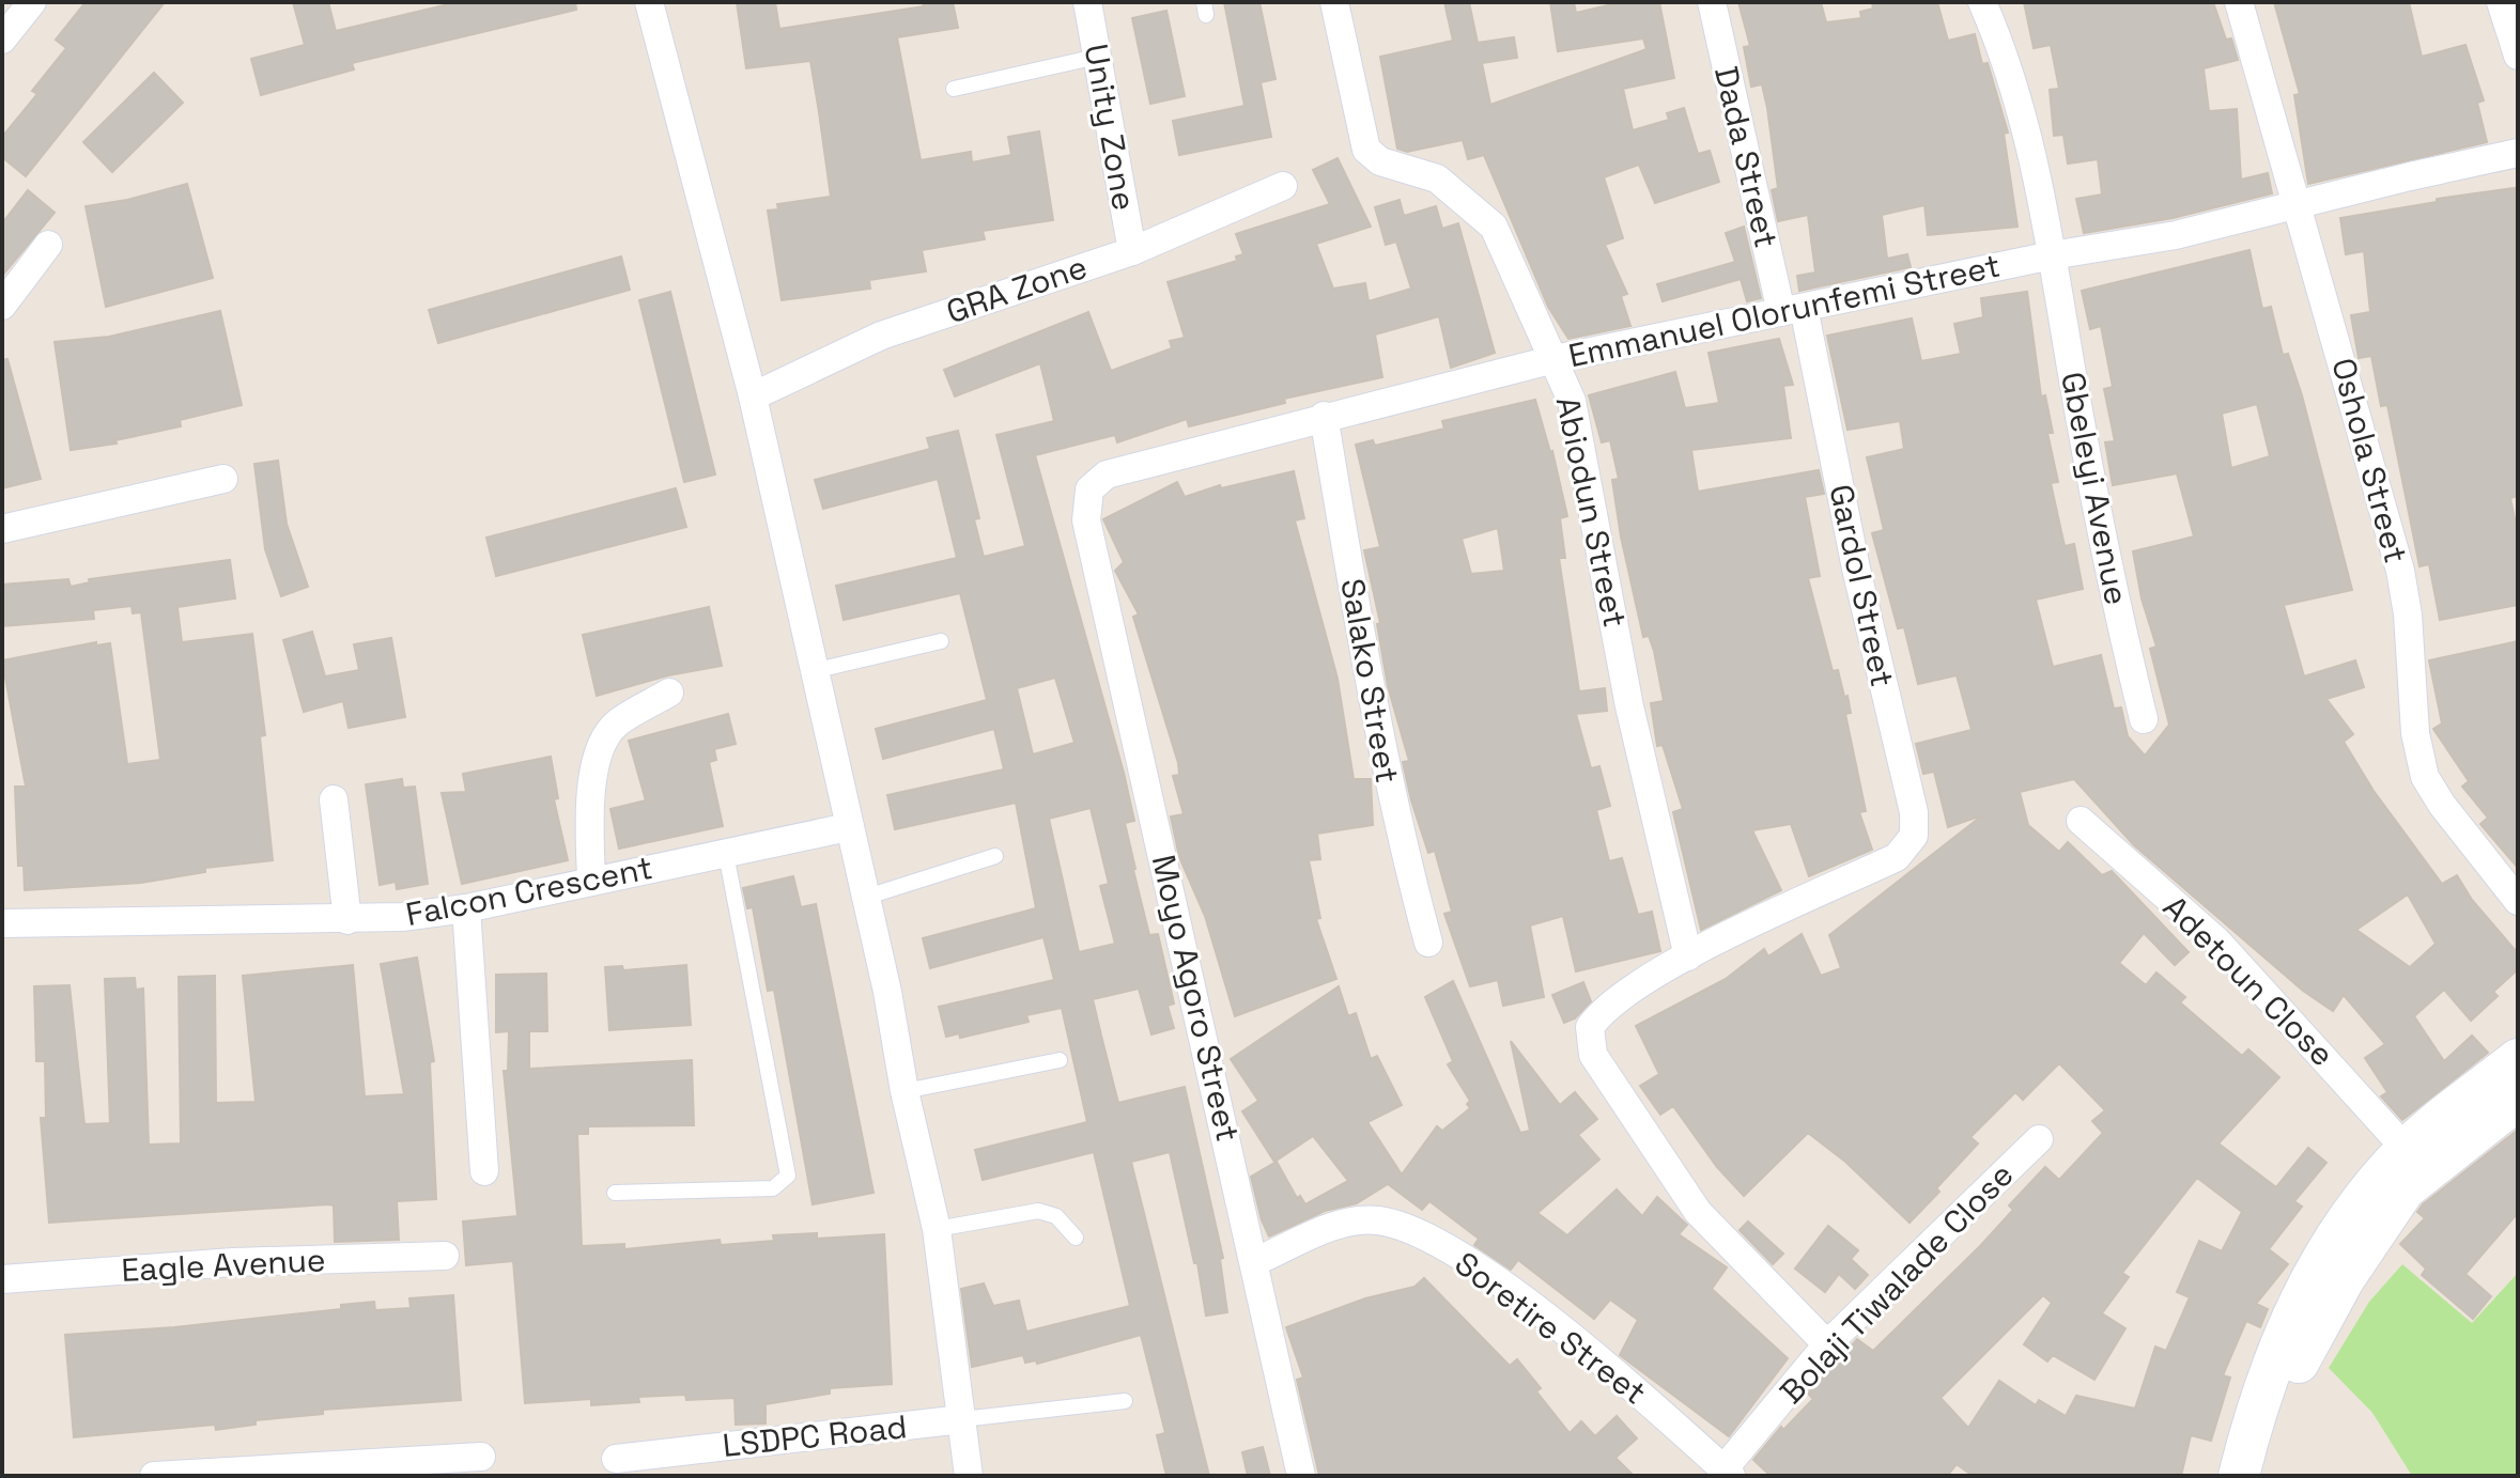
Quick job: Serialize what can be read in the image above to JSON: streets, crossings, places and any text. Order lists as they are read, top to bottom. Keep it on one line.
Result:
{"streets":{"street":["Unity Zone","Dada Street","GRA Zone","Emmanuel Olorunfemi Street","Oshola Street","Gbeleyi Avenue","Abiodun Street","Gardol Street","Salako Street","Falcon Crescent","Adetoun Close","Moyo Agoro Street","Eagle Avenue","Bolaji Tiwalade Close","Soretire Street","LSDPC Road"]},"crossings":[["Unity Zone","GRA Zone"],["Dada Street","Emmanuel Olorunfemi Street"],["Dada Street","Gardol Street"],["Emmanuel Olorunfemi Street","Oshola Street"],["Emmanuel Olorunfemi Street","Gbeleyi Avenue"],["Emmanuel Olorunfemi Street","Abiodun Street"],["Emmanuel Olorunfemi Street","Gardol Street"],["Emmanuel Olorunfemi Street","Salako Street"],["Emmanuel Olorunfemi Street","Moyo Agoro Street"],["Abiodun Street","Gardol Street"],["Moyo Agoro Street","Soretire Street"],["Bolaji Tiwalade Close","Soretire Street"]]}
